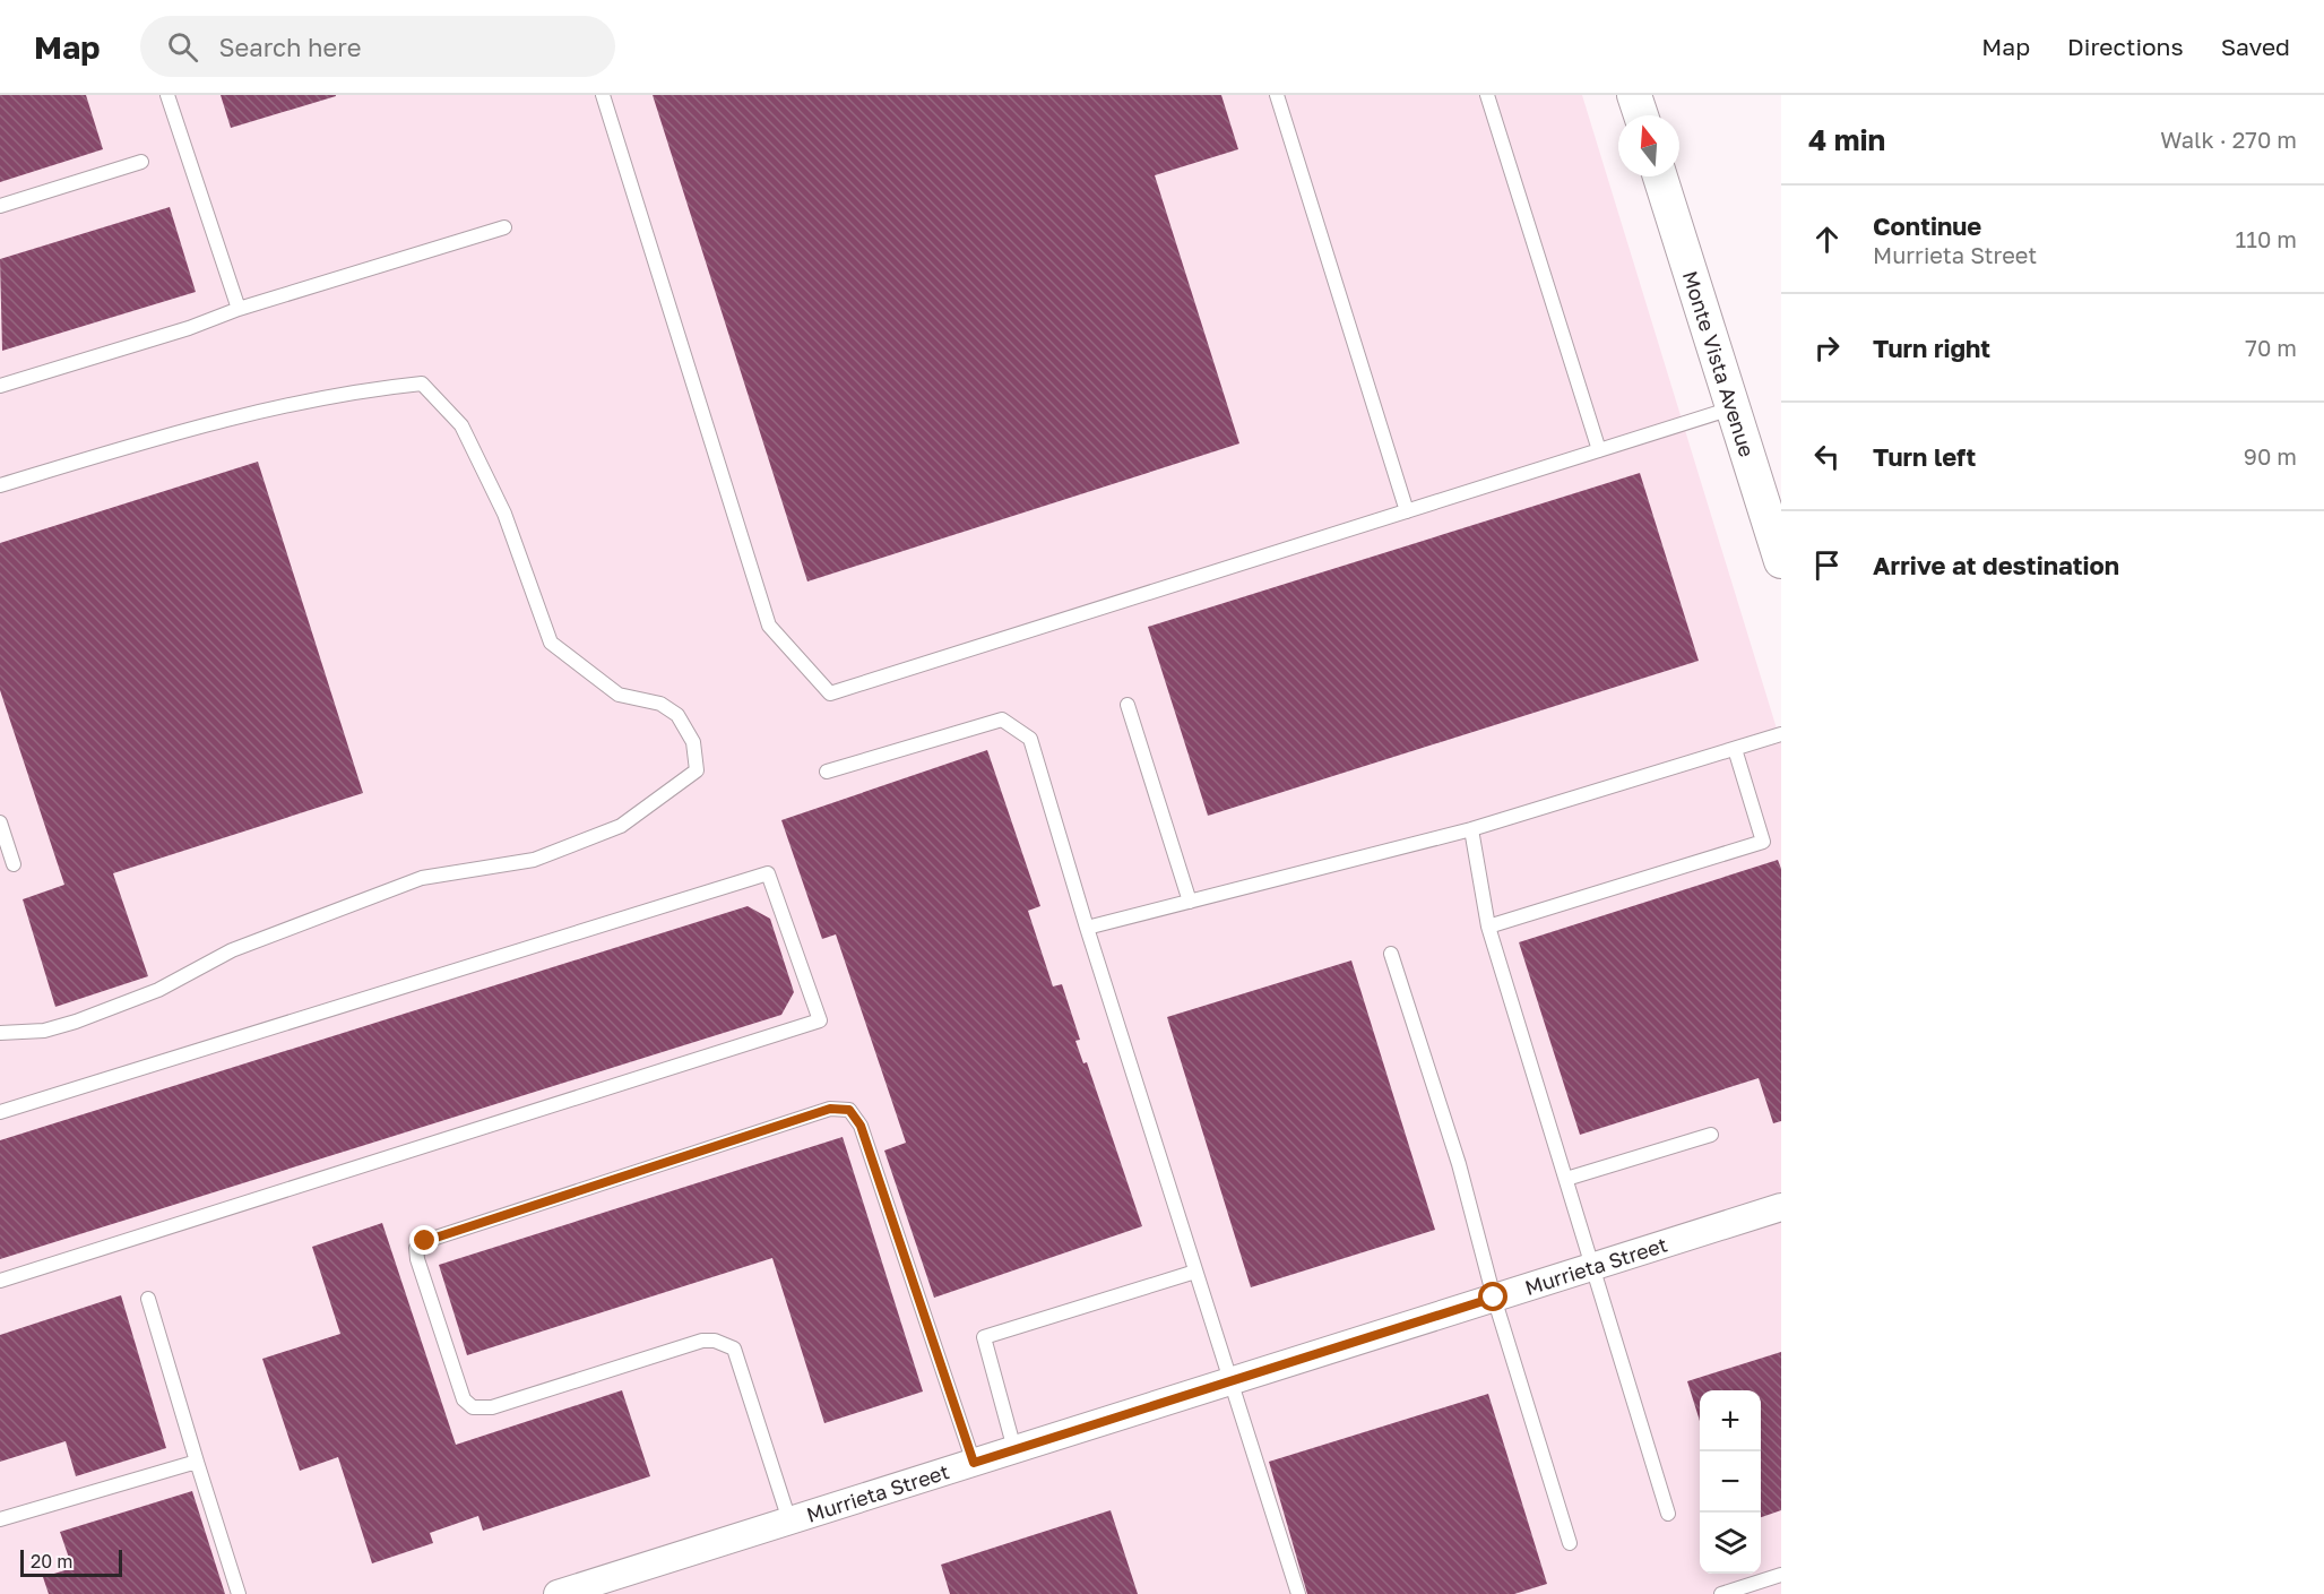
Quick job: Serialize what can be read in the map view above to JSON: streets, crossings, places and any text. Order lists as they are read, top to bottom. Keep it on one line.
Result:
{"streets":{"street":["Monte Vista Avenue","Murrieta Street"]},"scale_bar":"20 m","north":"top","page":{"header":"Map","search":"Search here","nav":["Map","Directions","Saved"],"heading":["4 min","Walk · 270 m"],"list":[["Continue","Murrieta Street","110 m"],["Turn right","70 m"],["Turn left","90 m"],"Arrive at destination"],"map_buttons":["+","−"],"scale":"20 m"}}
